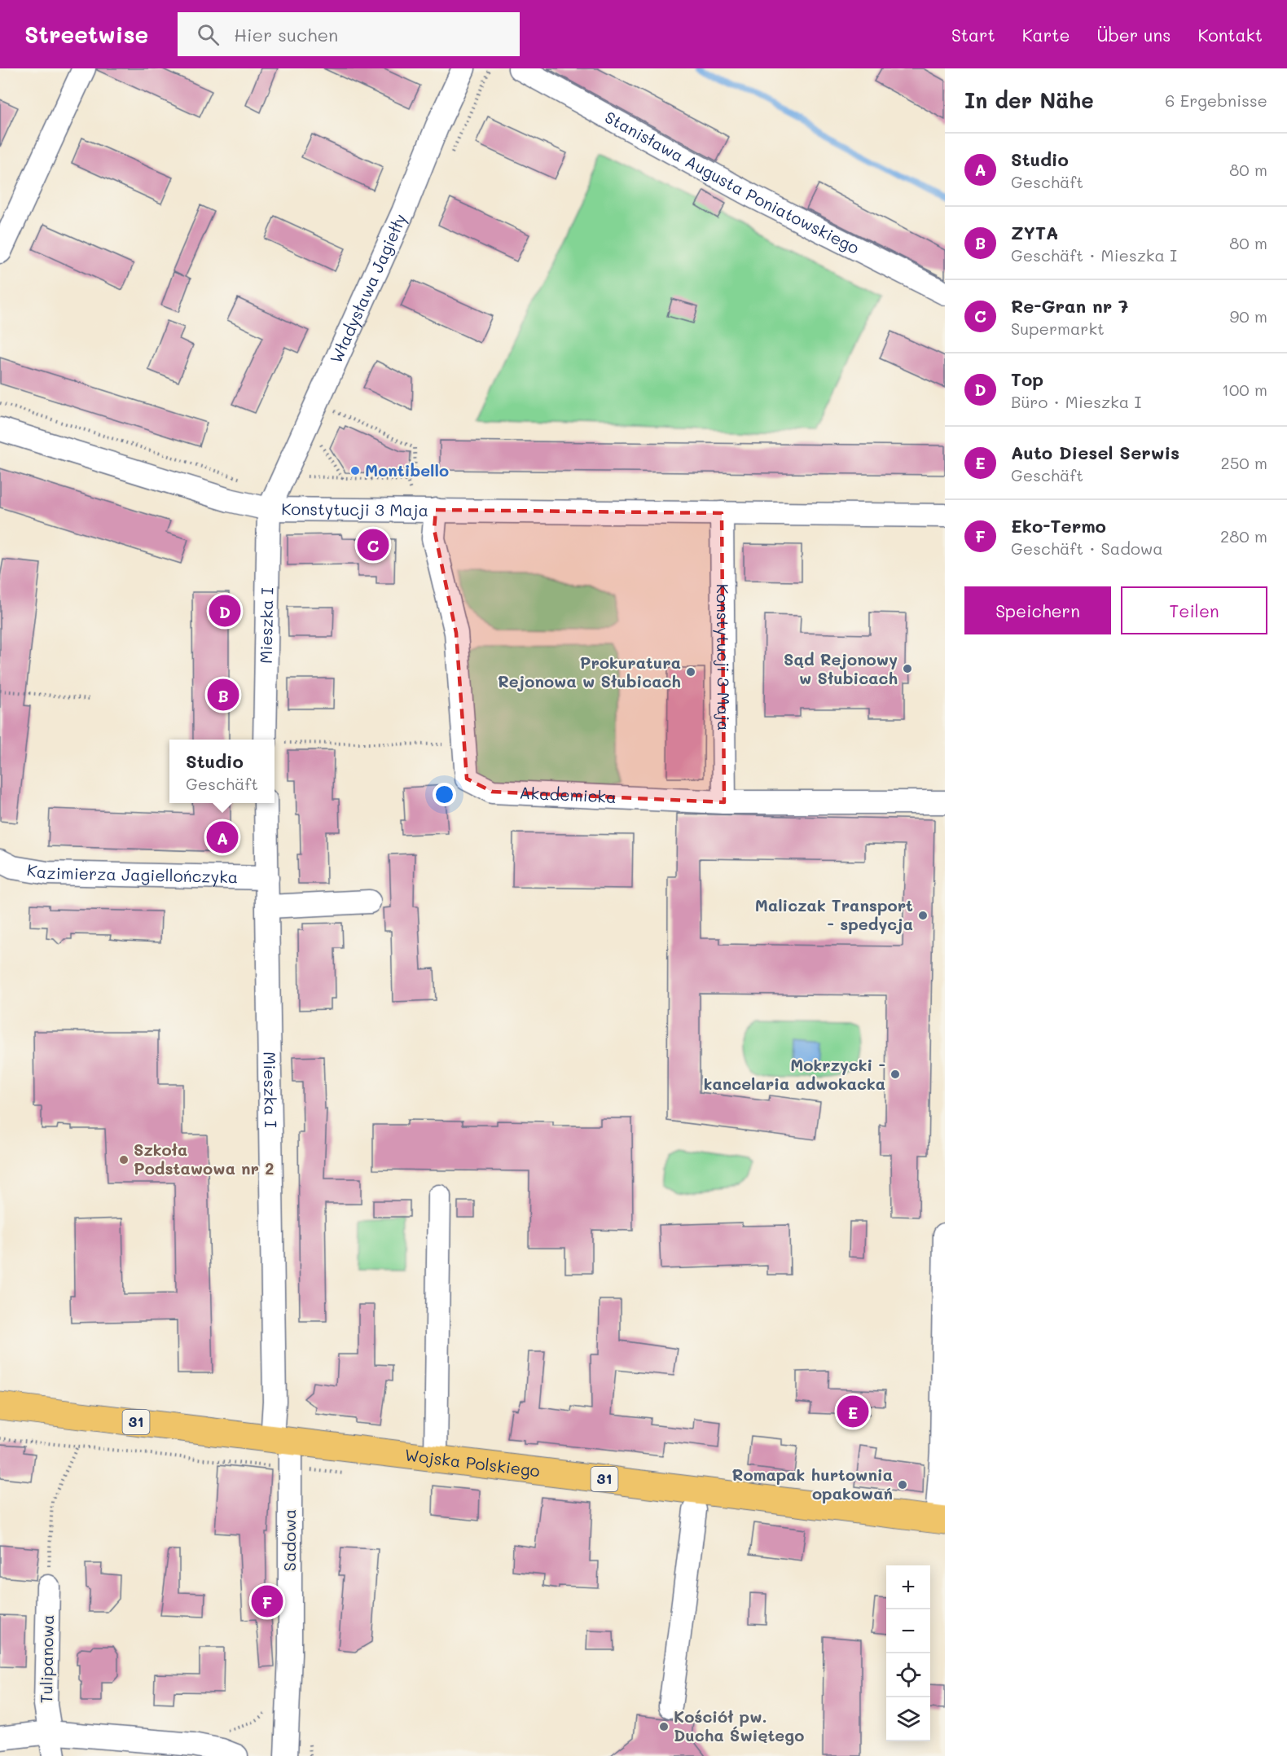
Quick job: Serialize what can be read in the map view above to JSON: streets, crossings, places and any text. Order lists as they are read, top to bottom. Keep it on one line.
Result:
{"streets":{"main road":["31","Wojska Polskiego"],"street":["Stanisława Augusta Poniatowskiego","Władysława Jagiełły","Konstytucji 3 Maja","Mieszka I","Akademicka","Kazimierza Jagiellończyka","Sadowa","Tulipanowa"]},"crossings":[["Władysława Jagiełły","Konstytucji 3 Maja"],["Władysława Jagiełły","Mieszka I"],["Konstytucji 3 Maja","Mieszka I"],["Konstytucji 3 Maja","Akademicka"],["Mieszka I","Kazimierza Jagiellończyka"],["Mieszka I","Wojska Polskiego"],["Mieszka I","Sadowa"],["Wojska Polskiego","Sadowa"]],"places":["Montibello","Sąd Rejonowy w Słubicach","Prokuratura Rejonowa w Słubicach","Maliczak Transport - spedycja","Mokrzycki - kancelaria adwokacka","Szkoła Podstawowa nr 2","Romapak hurtownia opakowań","Kościół pw. Ducha Świętego"],"page":{"header":"Streetwise","search":"Hier suchen","nav":["Start","Karte","Über uns","Kontakt"],"heading":["In der Nähe","6 Ergebnisse"],"list":[{"mark":"A","name":"Studio","note":"Geschäft","value":"80 m"},{"mark":"B","name":"ZYTA","note":"Geschäft · Mieszka I","value":"80 m"},{"mark":"C","name":"Re-Gran nr 7","note":"Supermarkt","value":"90 m"},{"mark":"D","name":"Top","note":"Büro · Mieszka I","value":"100 m"},{"mark":"E","name":"Auto Diesel Serwis","note":"Geschäft","value":"250 m"},{"mark":"F","name":"Eko-Termo","note":"Geschäft · Sadowa","value":"280 m"}],"pins":["C","D","B","A","E","F"],"buttons":["Speichern","Teilen"],"popup":["Studio","Geschäft"],"map_buttons":["+","−"]}}
